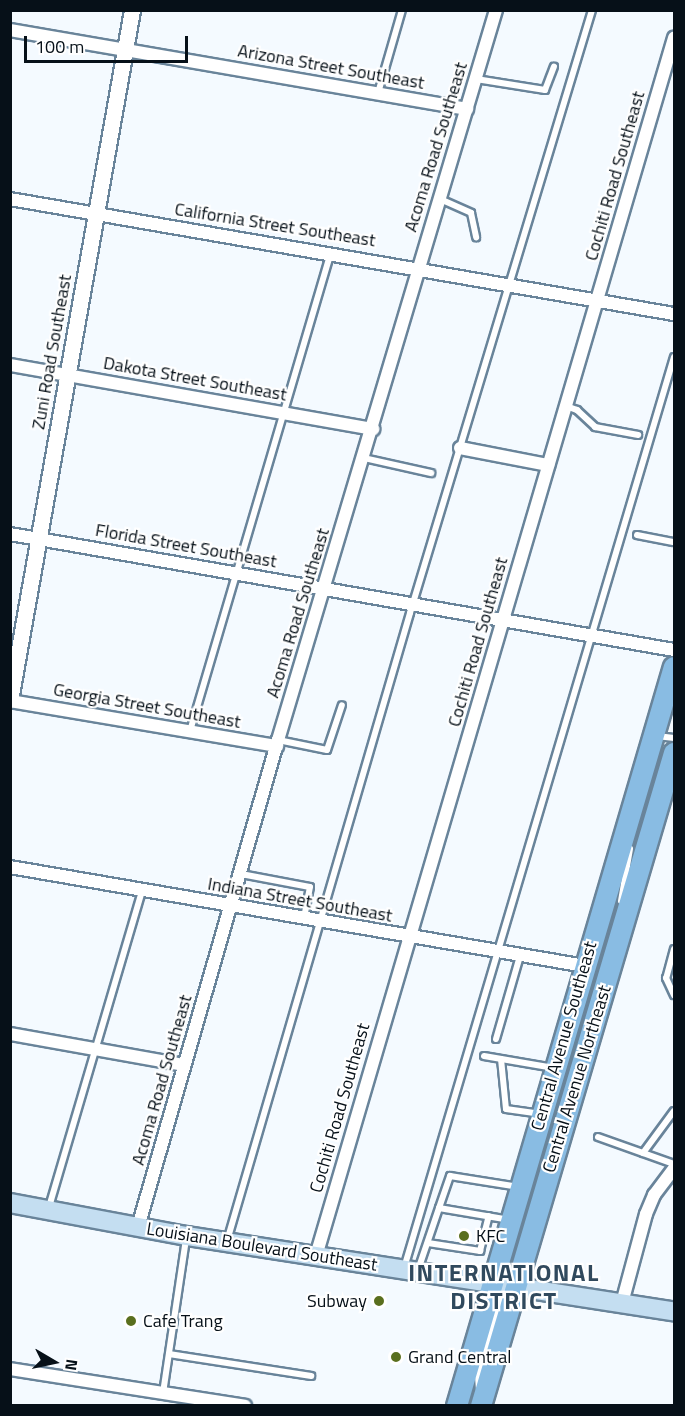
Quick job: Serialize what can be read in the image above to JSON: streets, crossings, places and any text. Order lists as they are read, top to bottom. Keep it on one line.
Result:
{"streets":{"main road":["Central Avenue Southeast","Central Avenue Northeast","Louisiana Boulevard Southeast"],"street":["Arizona Street Southeast","Acoma Road Southeast","Cochiti Road Southeast","California Street Southeast","Zuni Road Southeast","Dakota Street Southeast","Florida Street Southeast","Georgia Street Southeast","Indiana Street Southeast"]},"crossings":[["Arizona Street Southeast","Acoma Road Southeast"],["Arizona Street Southeast","Zuni Road Southeast"],["Acoma Road Southeast","California Street Southeast"],["Acoma Road Southeast","Dakota Street Southeast"],["Acoma Road Southeast","Florida Street Southeast"],["Acoma Road Southeast","Georgia Street Southeast"],["Acoma Road Southeast","Indiana Street Southeast"],["Acoma Road Southeast","Louisiana Boulevard Southeast"],["Cochiti Road Southeast","California Street Southeast"],["Cochiti Road Southeast","Florida Street Southeast"],["Cochiti Road Southeast","Indiana Street Southeast"],["Cochiti Road Southeast","Louisiana Boulevard Southeast"],["California Street Southeast","Zuni Road Southeast"],["Zuni Road Southeast","Dakota Street Southeast"],["Zuni Road Southeast","Florida Street Southeast"],["Zuni Road Southeast","Georgia Street Southeast"],["Indiana Street Southeast","Central Avenue Southeast"],["Central Avenue Southeast","Central Avenue Northeast"],["Central Avenue Southeast","Louisiana Boulevard Southeast"],["Central Avenue Northeast","Louisiana Boulevard Southeast"]],"districts":["INTERNATIONAL DISTRICT"],"places":["KFC","Subway","Cafe Trang","Grand Central"],"scale_bar":"100 m","north":"right"}
